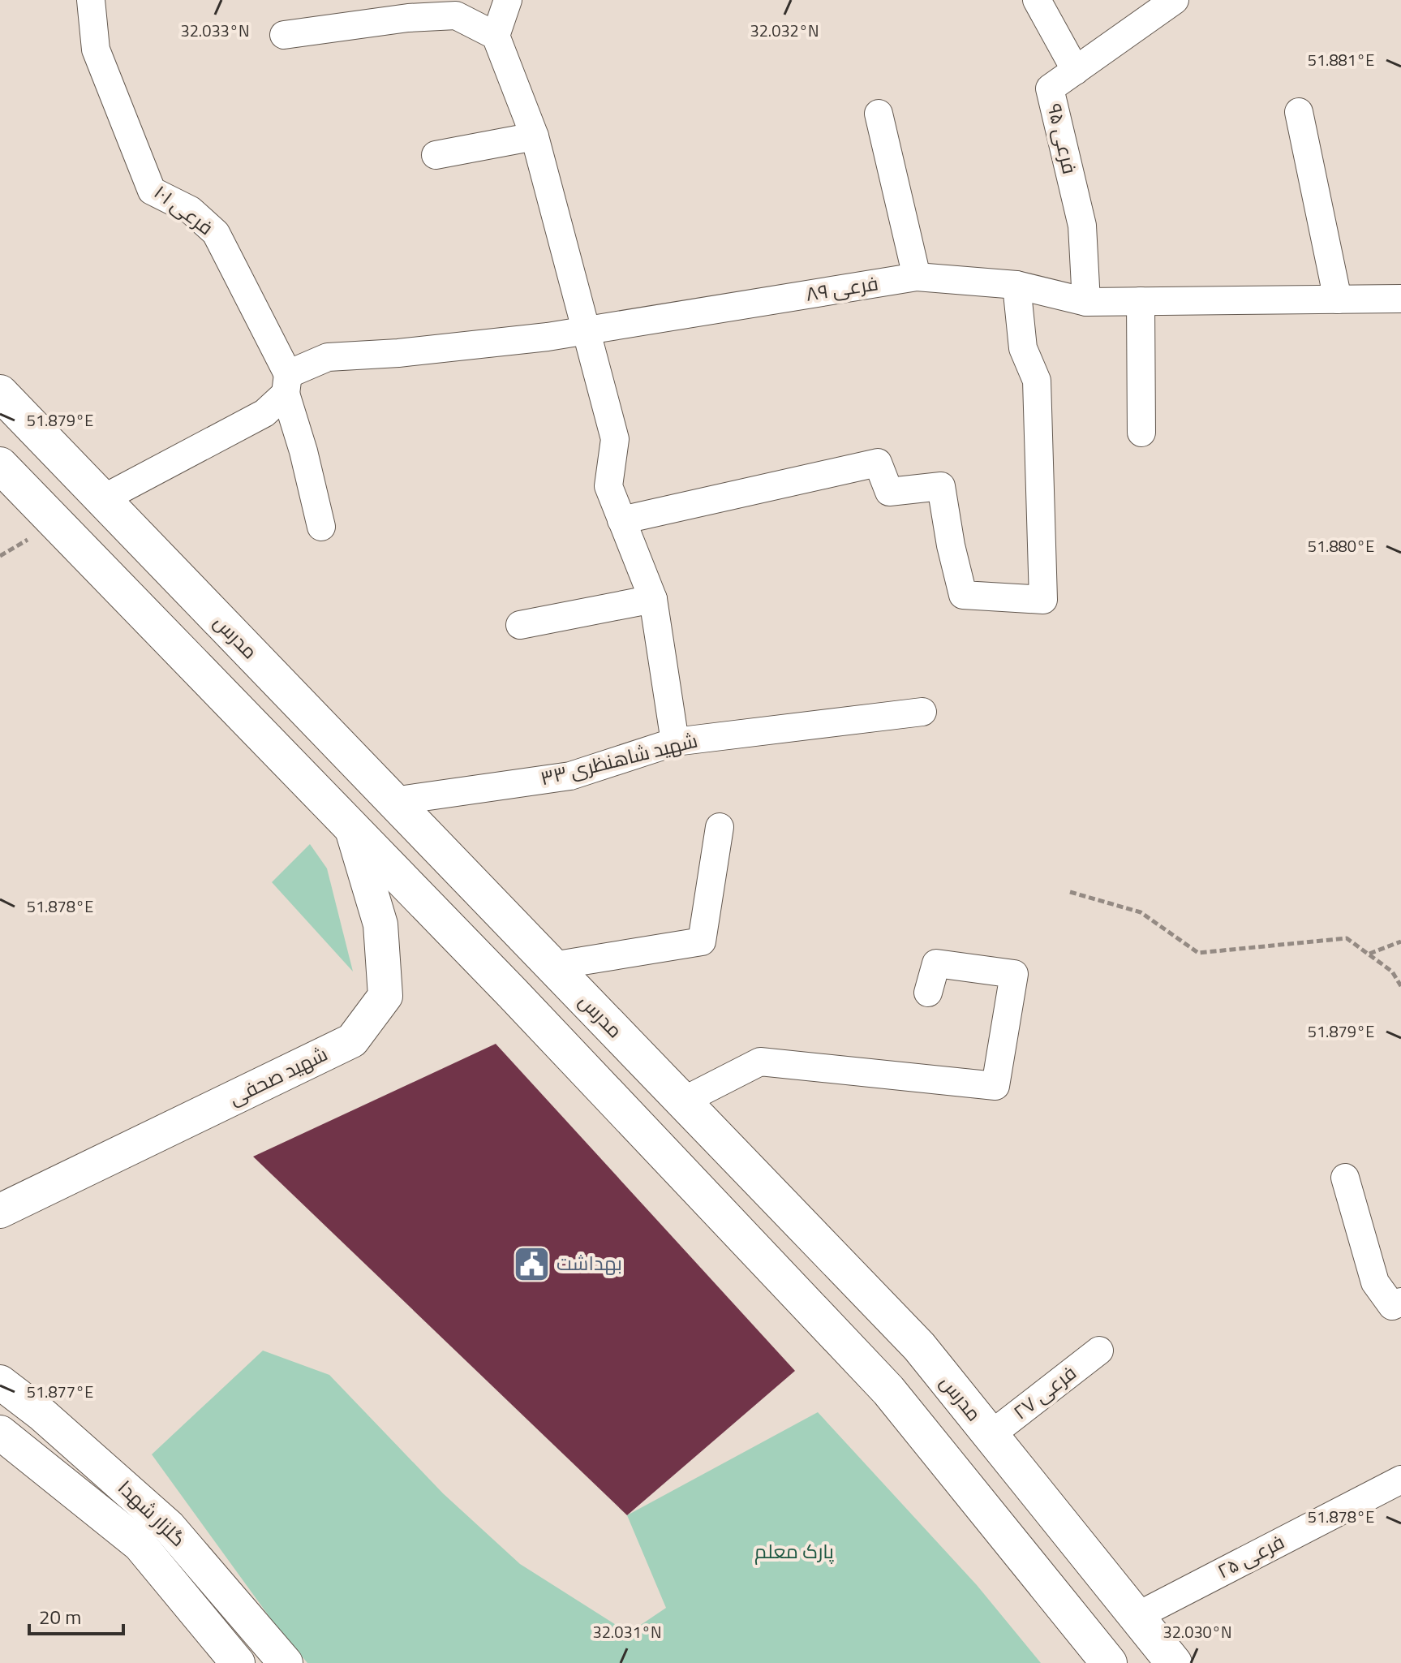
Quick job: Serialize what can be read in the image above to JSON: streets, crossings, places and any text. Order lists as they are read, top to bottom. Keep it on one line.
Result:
{"streets":{"main road":["مدرس"],"street":["فرعی ۹۵","فرعی ۱۰۱","فرعی ۸۹","۳۳ شهید شاهنظری","شهید صحفی","فرعی ۲۷","گلزار شهدا","فرعی ۲۵"]},"crossings":[["فرعی ۹۵","فرعی ۸۹"],["فرعی ۱۰۱","فرعی ۸۹"],["فرعی ۸۹","مدرس"],["مدرس","۳۳ شهید شاهنظری"],["مدرس","فرعی ۲۷"],["مدرس","فرعی ۲۵"]],"parks":["پارک معلم"],"places":{"public building":["بهداشت"]},"scale_bar":"20 m","coordinates":["32.032°N","32.033°N","51.881°E","51.879°E","51.880°E","51.878°E","51.877°E","32.031°N","32.030°N"]}
